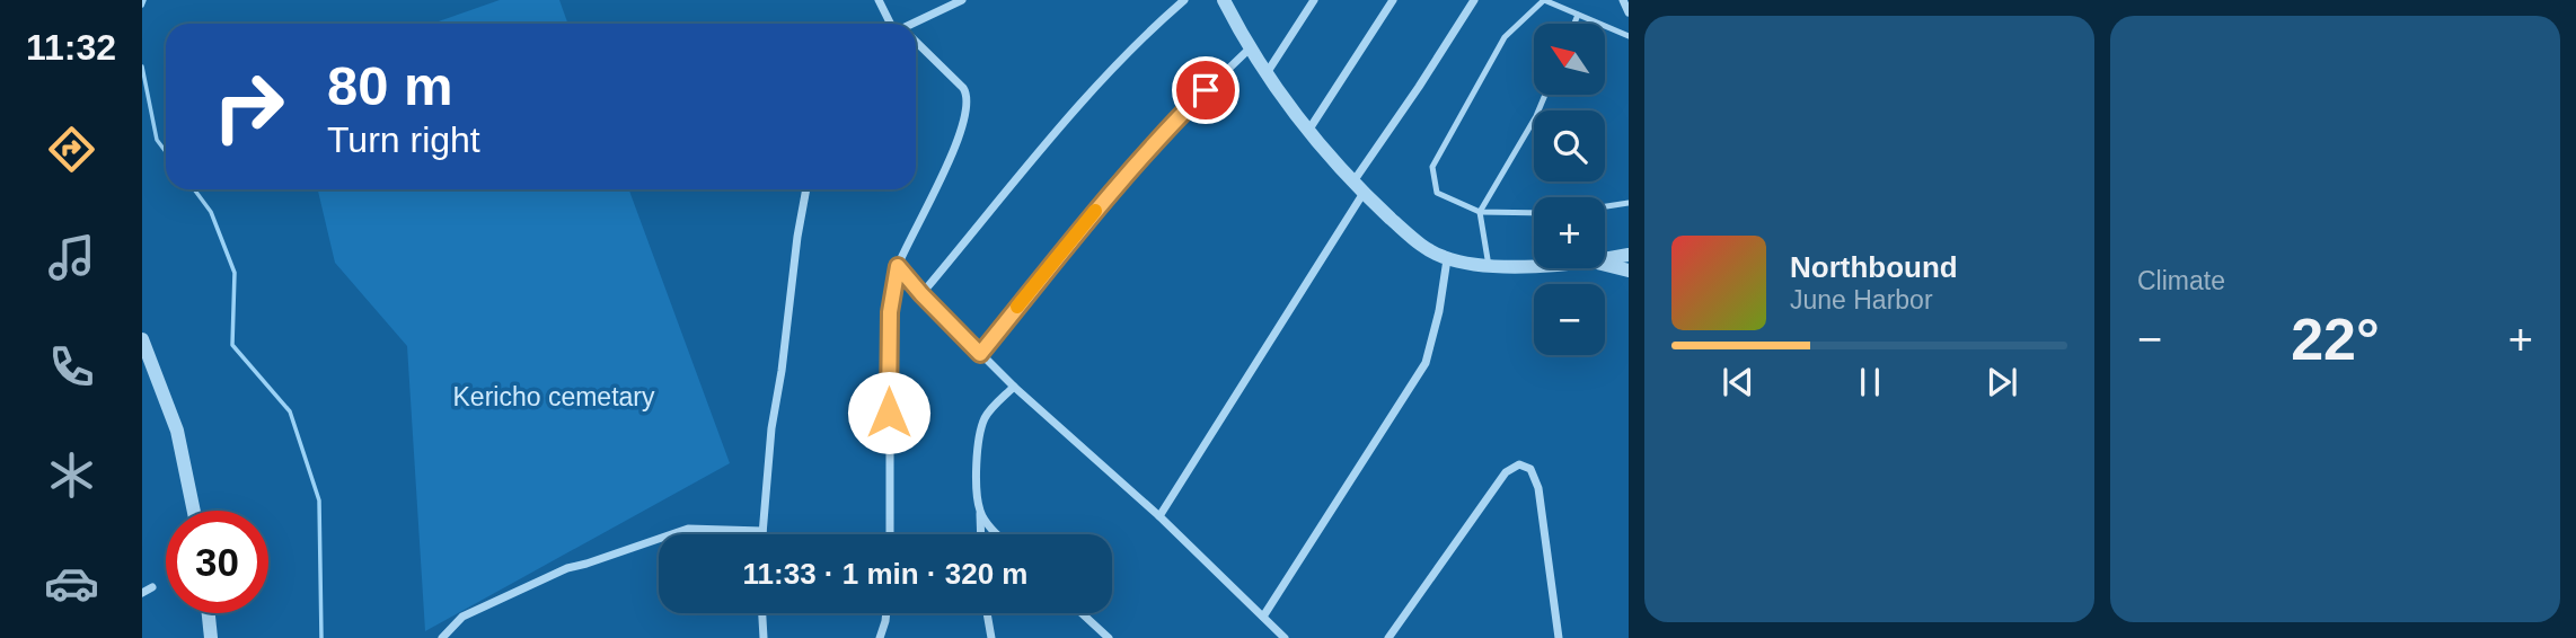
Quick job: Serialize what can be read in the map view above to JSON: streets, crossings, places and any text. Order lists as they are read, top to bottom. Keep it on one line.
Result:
{"parks":["Kericho cemetary"],"north":"top left","page":{"tabs":"11:32","tile":"Climate","map_buttons":["+","−"],"turn":["80 m","Turn right"],"song":["Northbound","June Harbor"],"heat":["−","22°","+"],"limit":"30","trip":"11:33 · 1 min · 320 m"}}
